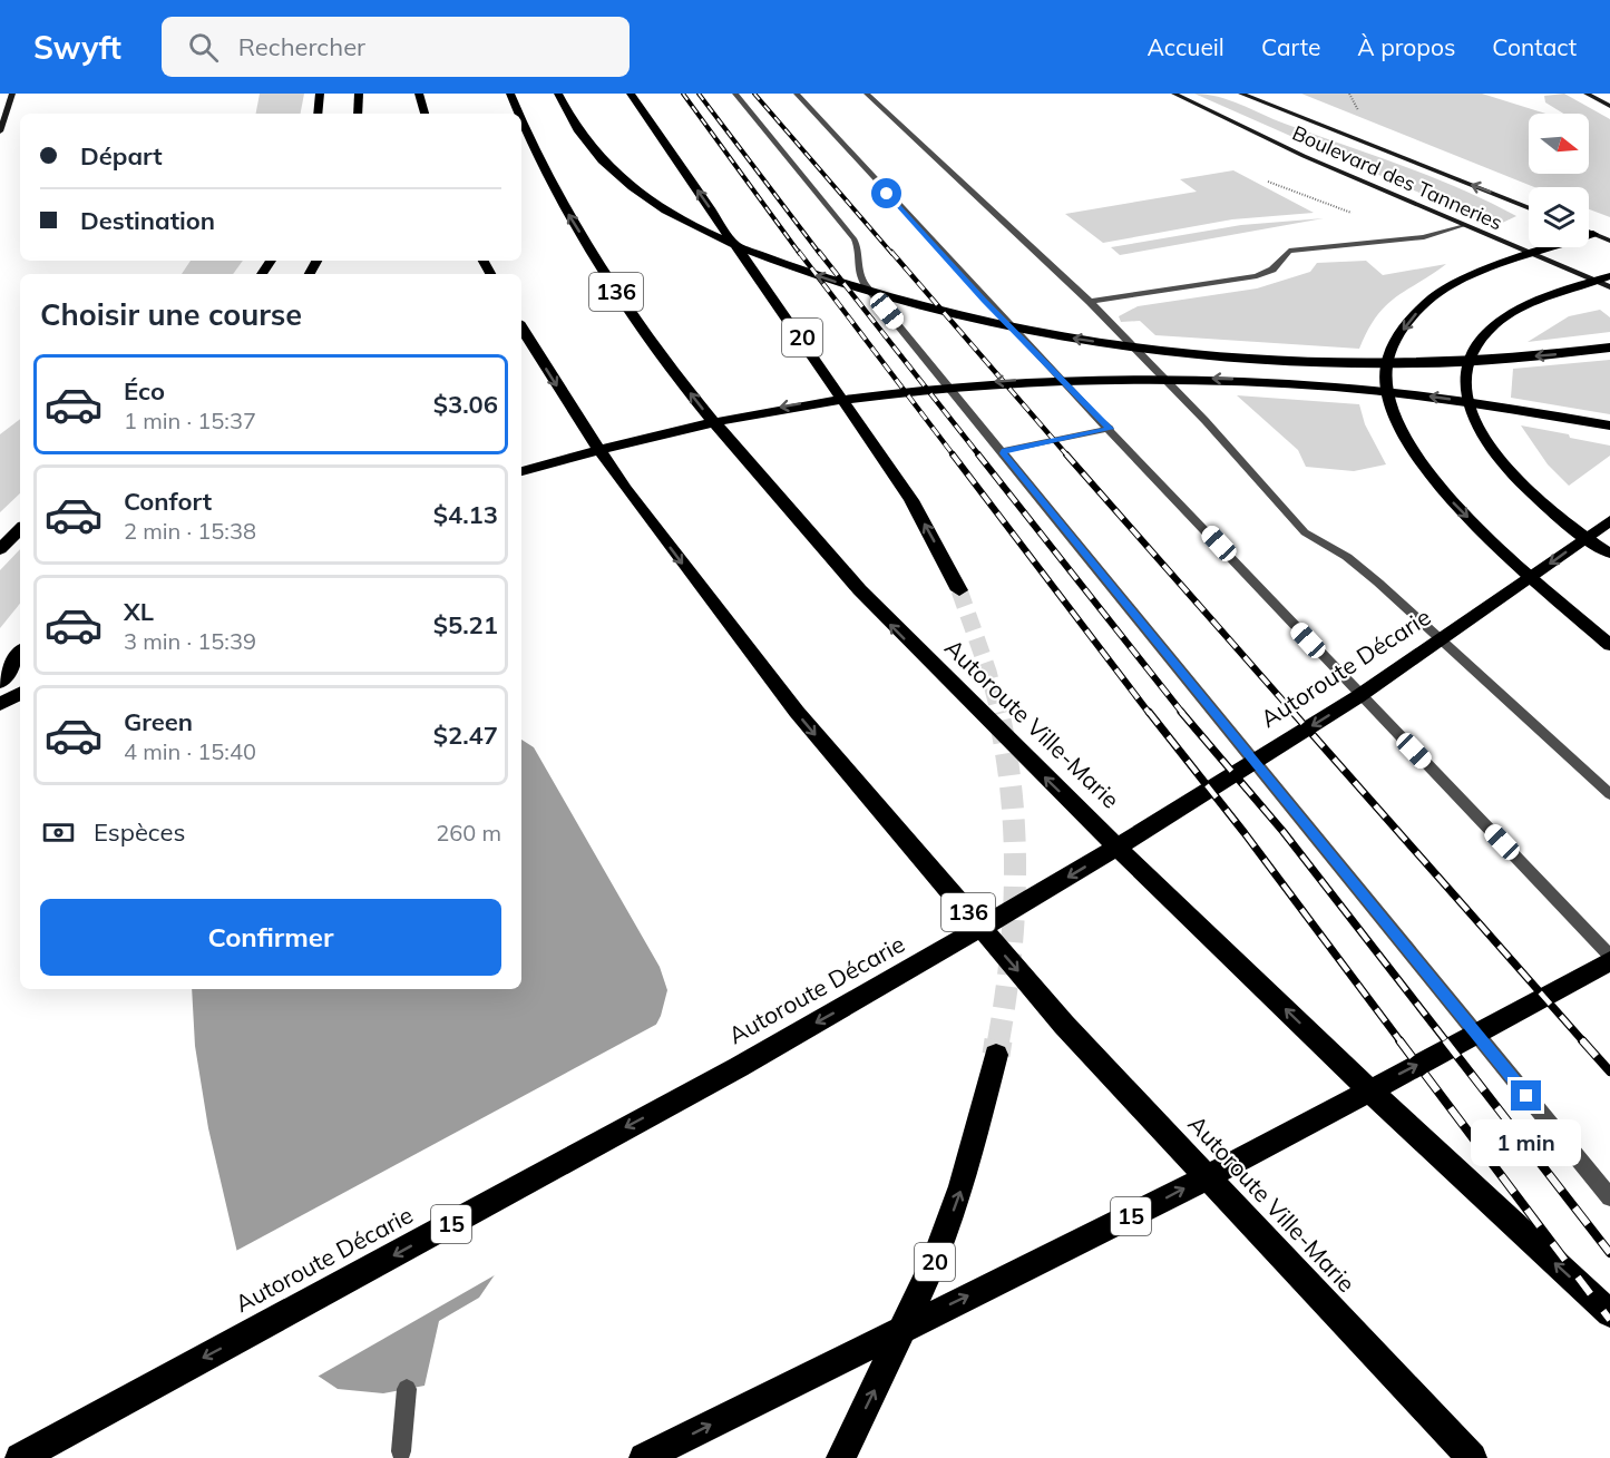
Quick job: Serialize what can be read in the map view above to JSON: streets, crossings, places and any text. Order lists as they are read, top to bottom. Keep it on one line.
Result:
{"streets":{"highway":["136","20","Autoroute Décarie","Autoroute Ville-Marie","15"],"main road":["Boulevard des Tanneries"]},"one_way":["Autoroute Décarie"],"north":"right","page":{"header":"Swyft","search":"Rechercher","nav":["Accueil","Carte","À propos","Contact"],"banner":["Départ","Destination"],"heading":"Choisir une course","list":[{"name":"Éco","note":"1 min · 15:37","value":"$3.06"},{"name":"Confort","note":"2 min · 15:38","value":"$4.13"},{"name":"XL","note":"3 min · 15:39","value":"$5.21"},{"name":"Green","note":"4 min · 15:40","value":"$2.47"}],"pay":["Espèces","260 m"],"buttons":"Confirmer","bubble":"1 min"}}
